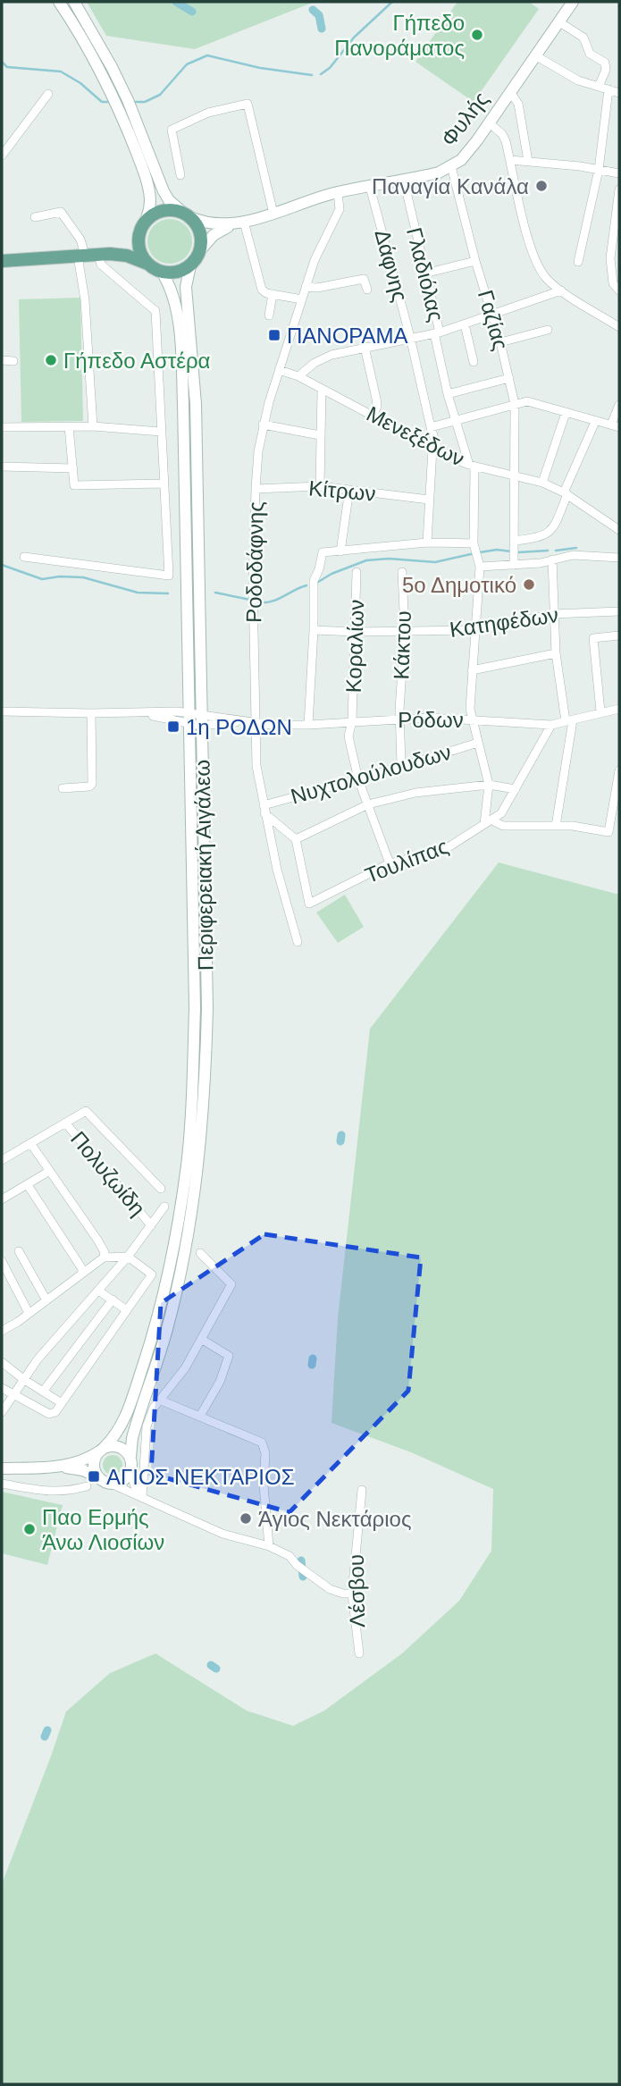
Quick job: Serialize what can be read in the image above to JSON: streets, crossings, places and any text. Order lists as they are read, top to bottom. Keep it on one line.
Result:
{"streets":{"main road":["Φυλής","Περιφερειακή Αιγάλεω"],"street":["Δάφνης","Γλαδιόλας","Γαζίας","Μενεξέδων","Κίτρων","Ροδοδάφνης","Κατηφέδων","Κάκτου","Κοραλίων","Ρόδων","Νυχτολούλουδων","Τουλίπας","Πολυζωίδη","Λέσβου"]},"crossings":[["Φυλής","Δάφνης"],["Φυλής","Γλαδιόλας"],["Φυλής","Γαζίας"],["Φυλής","Ροδοδάφνης"],["Φυλής","Περιφερειακή Αιγάλεω"],["Δάφνης","Μενεξέδων"],["Γλαδιόλας","Μενεξέδων"],["Γλαδιόλας","Κατηφέδων"],["Γλαδιόλας","Ρόδων"],["Γλαδιόλας","Νυχτολούλουδων"],["Γαζίας","Μενεξέδων"],["Μενεξέδων","Ροδοδάφνης"],["Κίτρων","Ροδοδάφνης"],["Ροδοδάφνης","Ρόδων"],["Ροδοδάφνης","Νυχτολούλουδων"],["Κατηφέδων","Κάκτου"],["Κατηφέδων","Κοραλίων"],["Κάκτου","Ρόδων"],["Κάκτου","Νυχτολούλουδων"],["Κοραλίων","Ρόδων"],["Κοραλίων","Νυχτολούλουδων"],["Κοραλίων","Τουλίπας"],["Ρόδων","Περιφερειακή Αιγάλεω"]],"places":{"other":["Γήπεδο Πανοράματος","Παναγία Κανάλα","Γήπεδο Αστέρα","5ο Δημοτικό","Άγιος Νεκτάριος","Παο Ερμής Άνω Λιοσίων"],"transit":["ΠΑΝΟΡΑΜΑ","1η ΡΟΔΩΝ","ΑΓΙΟΣ ΝΕΚΤΑΡΙΟΣ"]}}
